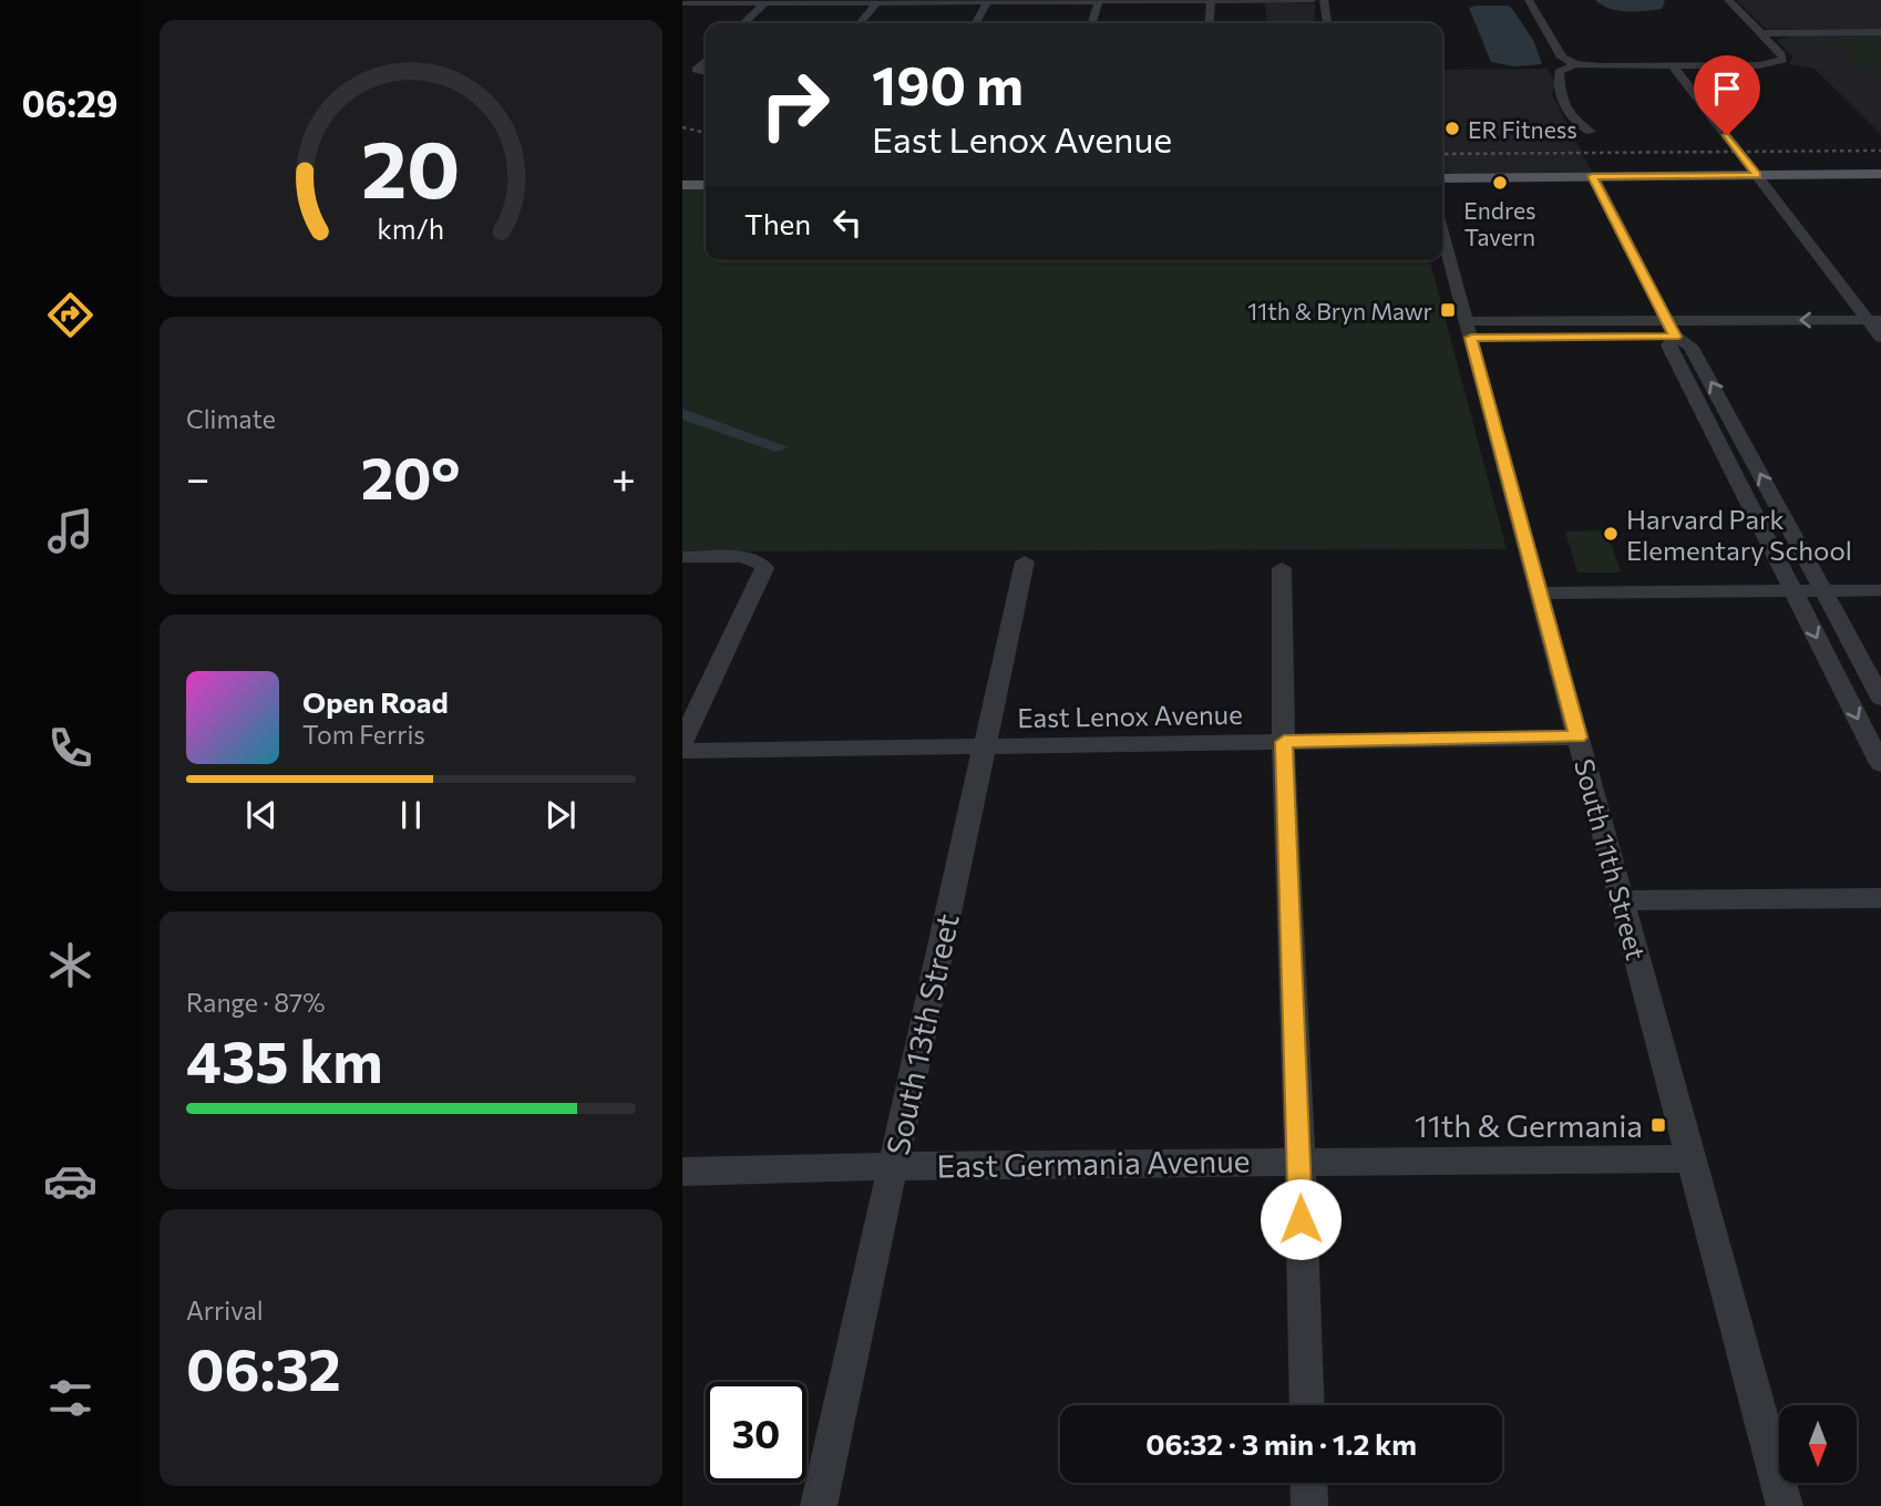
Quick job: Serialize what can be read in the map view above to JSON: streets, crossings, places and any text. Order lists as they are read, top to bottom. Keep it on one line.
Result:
{"streets":{"street":["East Lenox Avenue","South 11th Street","South 13th Street","East Germania Avenue"]},"crossings":[["East Lenox Avenue","South 11th Street"],["East Lenox Avenue","South 13th Street"],["South 11th Street","East Germania Avenue"],["South 13th Street","East Germania Avenue"]],"places":{"other":["ER Fitness","Endres Tavern","Harvard Park Elementary School"],"transit":["11th & Bryn Mawr","11th & Germania"]},"north":"bottom","page":{"tabs":"06:29","turn":["190 m","East Lenox Avenue"],"then":"Then","tile":["Climate",["Range · 87%","435 km"],["Arrival","06:32"]],"heat":["−","20°","+"],"song":["Open Road","Tom Ferris"],"limit":"30","trip":"06:32 · 3 min · 1.2 km","gauge":["20","km/h"]}}
